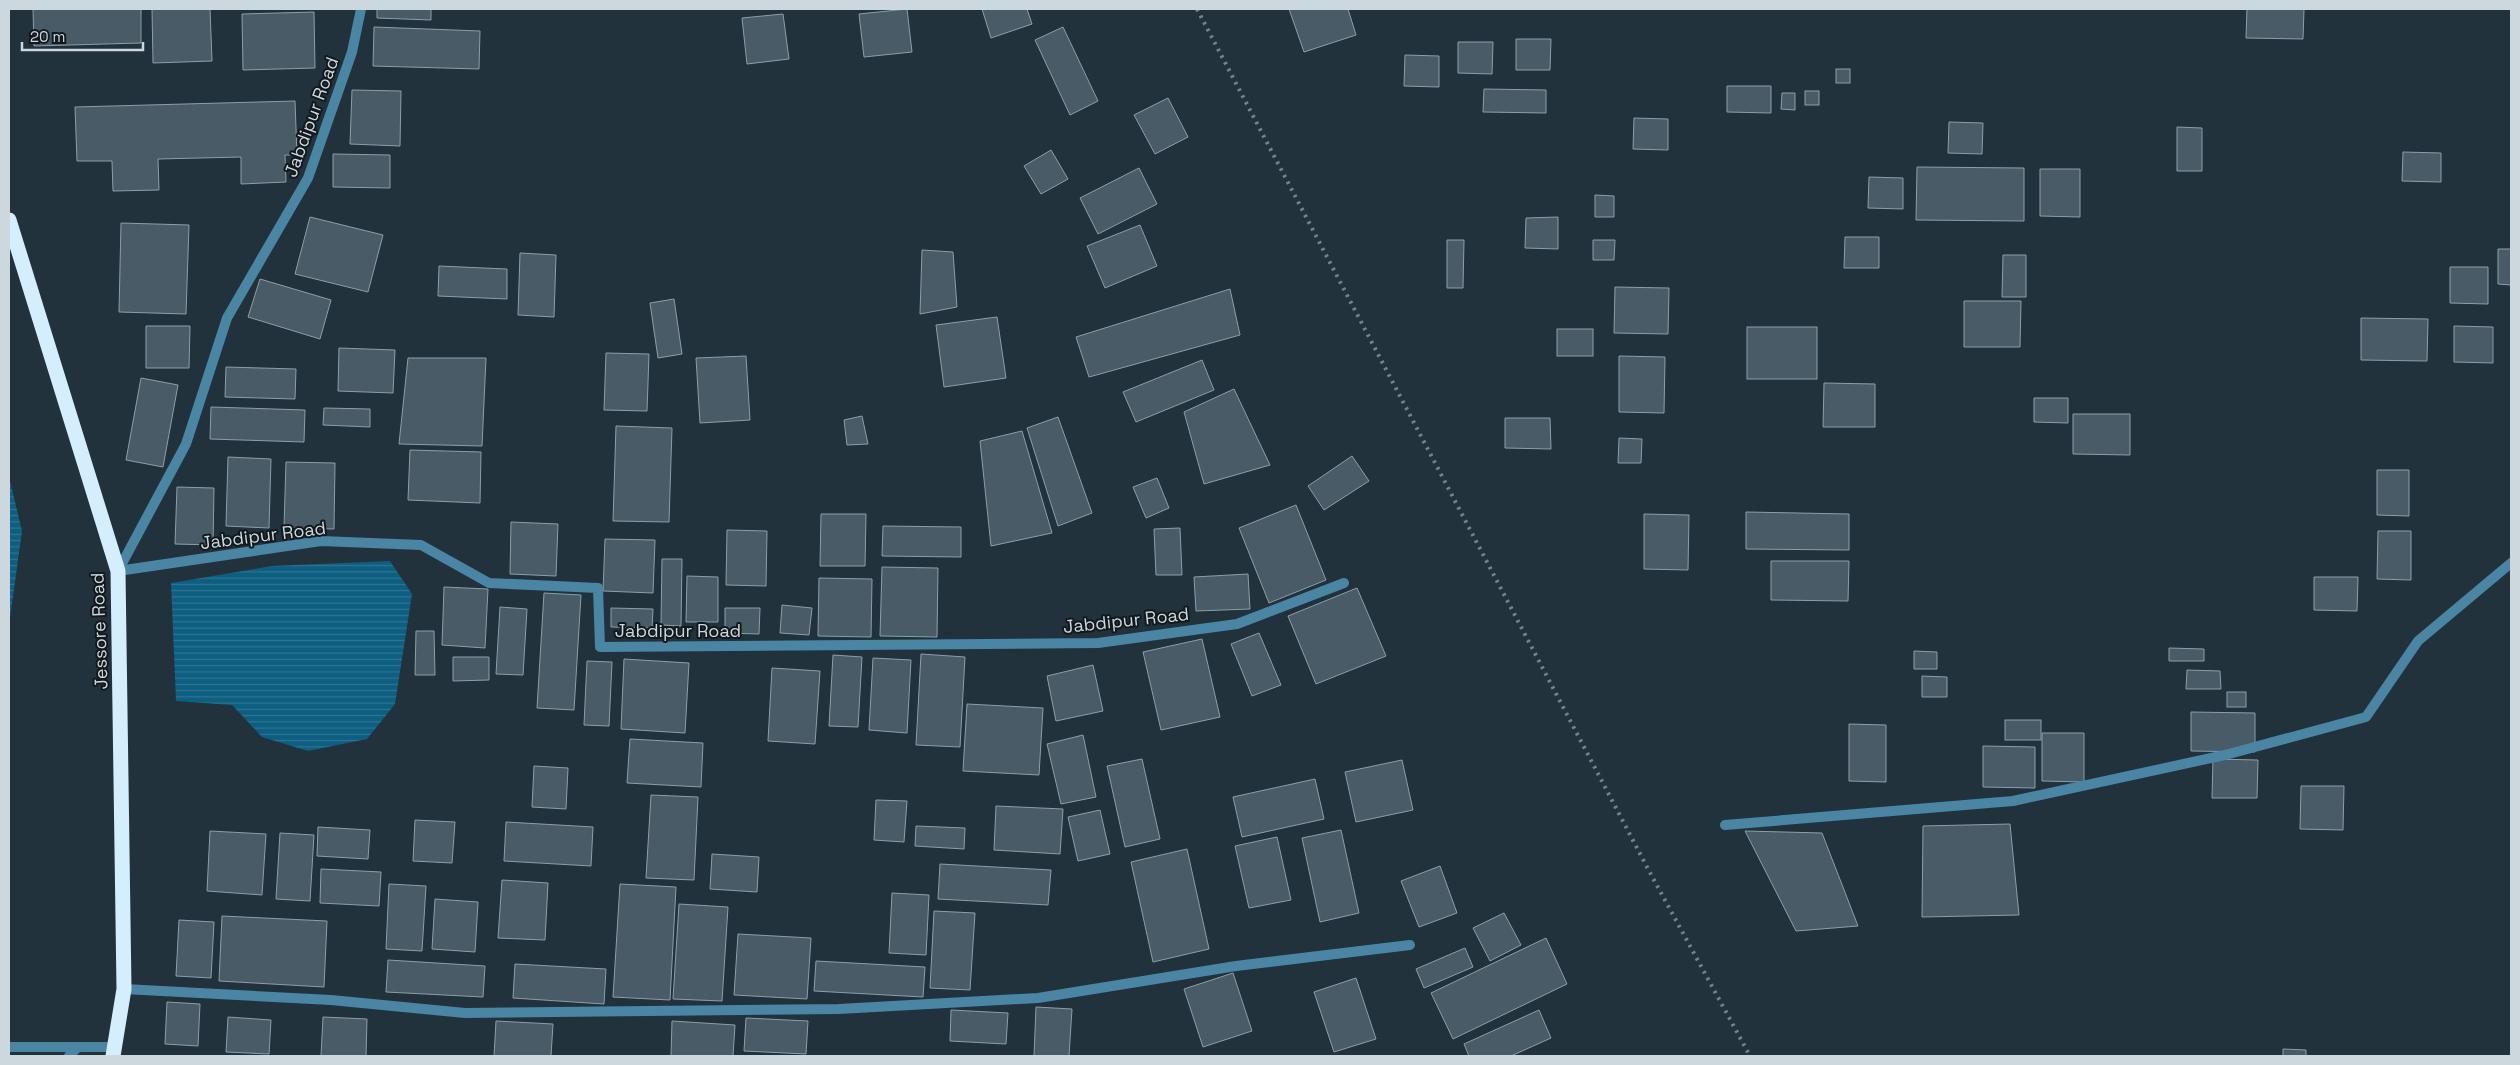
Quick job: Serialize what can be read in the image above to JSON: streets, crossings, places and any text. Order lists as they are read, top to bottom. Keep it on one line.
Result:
{"streets":{"highway":["Jessore Road"],"street":["Jabdipur Road"]},"crossings":[["Jabdipur Road","Jessore Road"]],"scale_bar":"20 m"}
